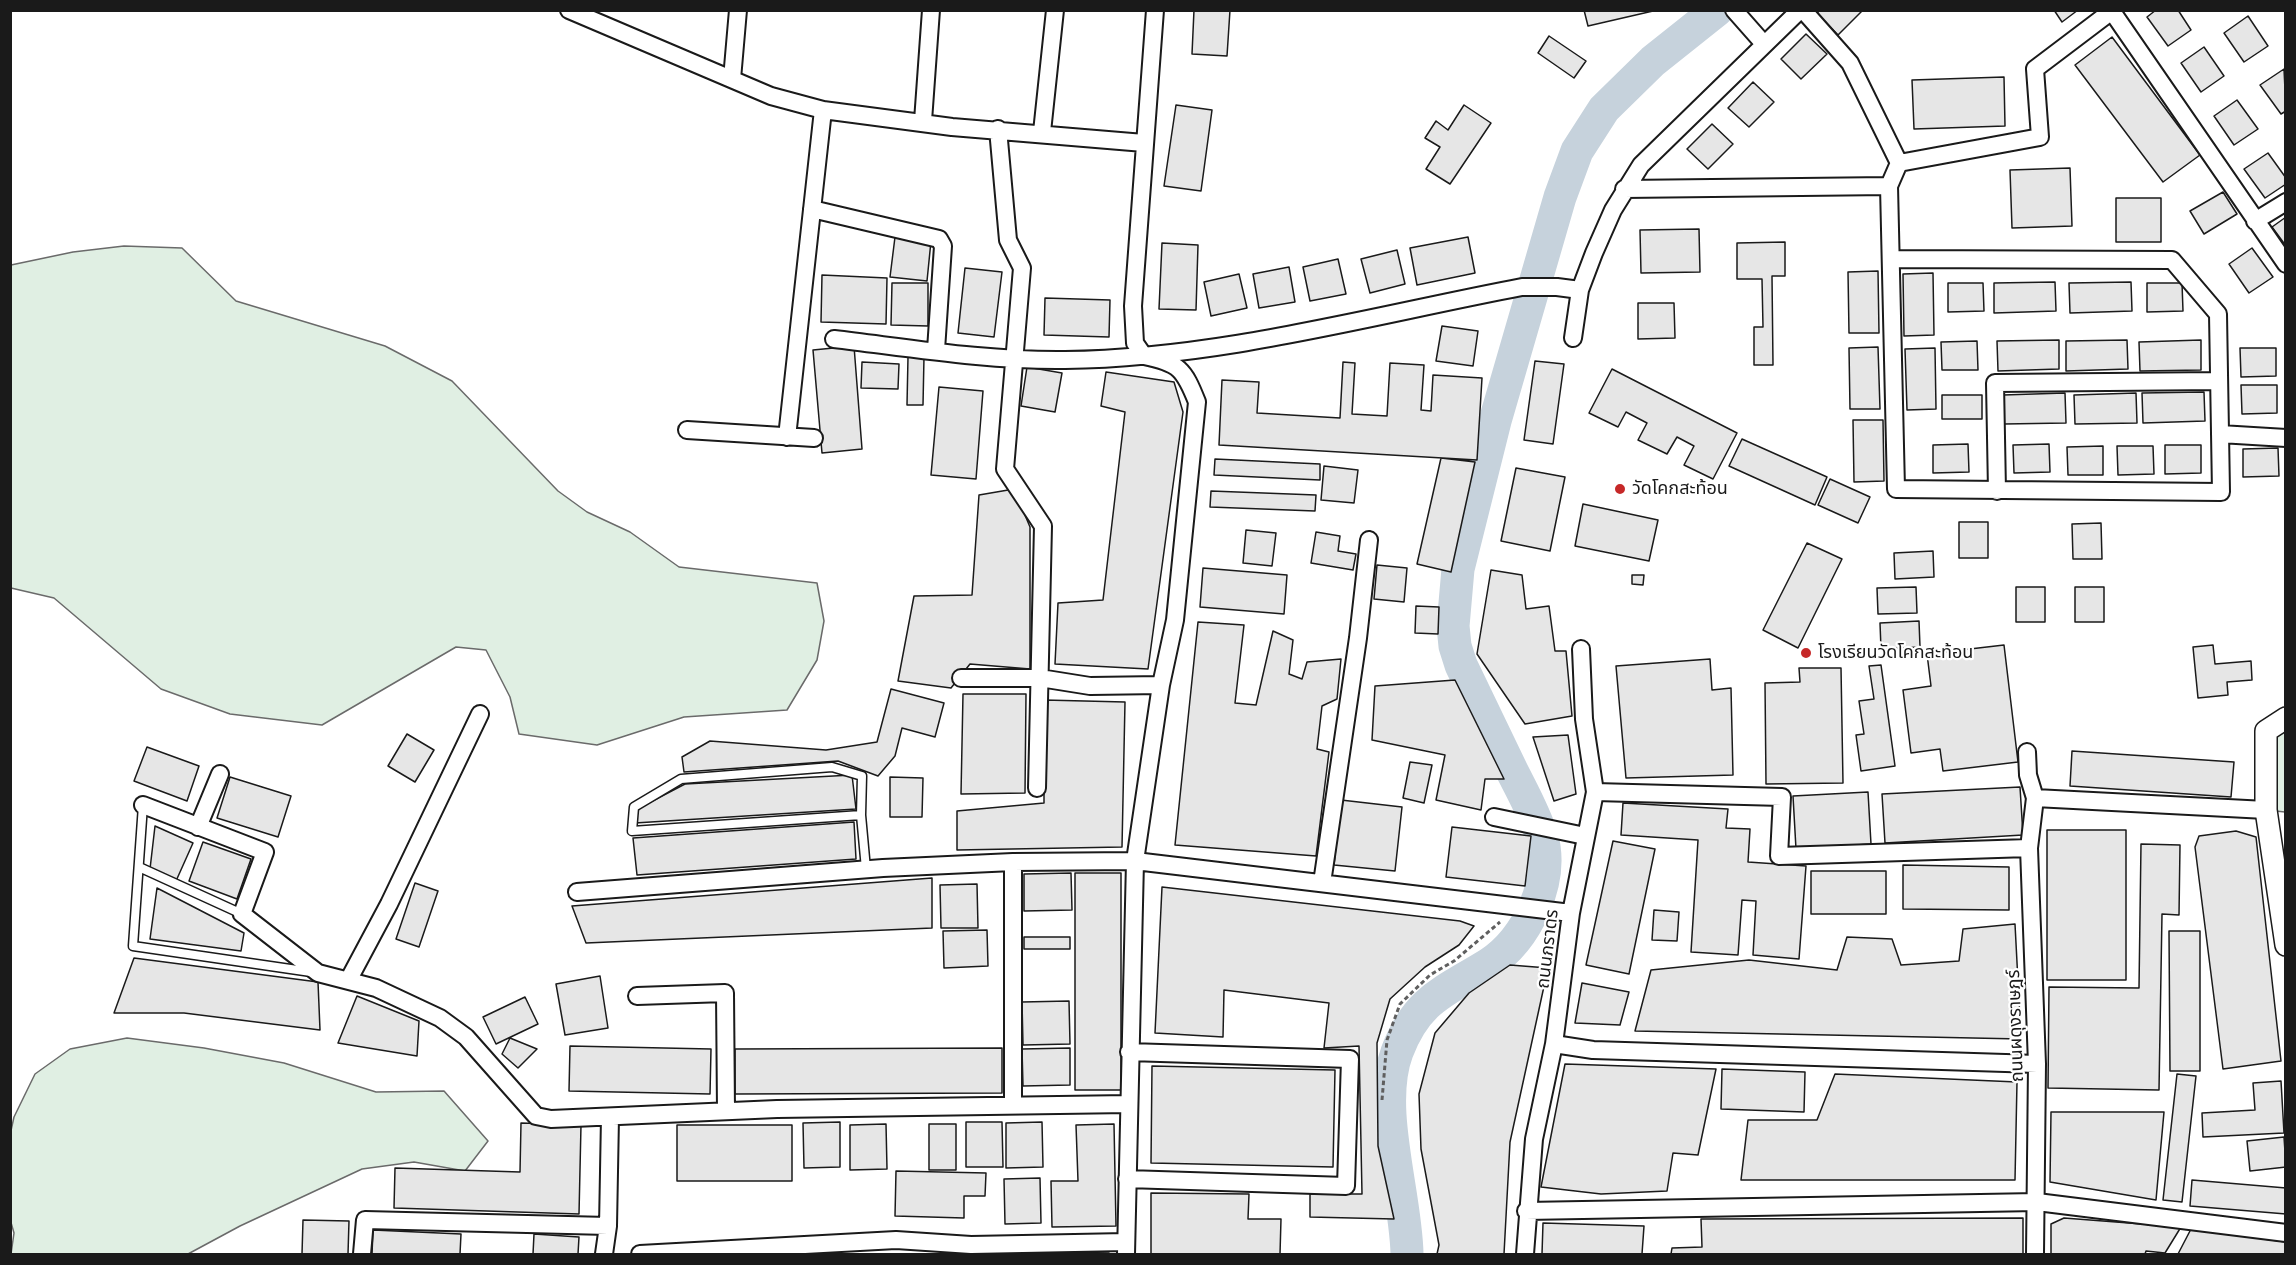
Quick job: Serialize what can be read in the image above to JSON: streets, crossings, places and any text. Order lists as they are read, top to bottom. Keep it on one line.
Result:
{"streets":{"street":["ถนนภราดร","ถนนผดุงราษฎร์"]},"places":["วัดโคกสะท้อน","โรงเรียนวัดโคกสะท้อน"]}
